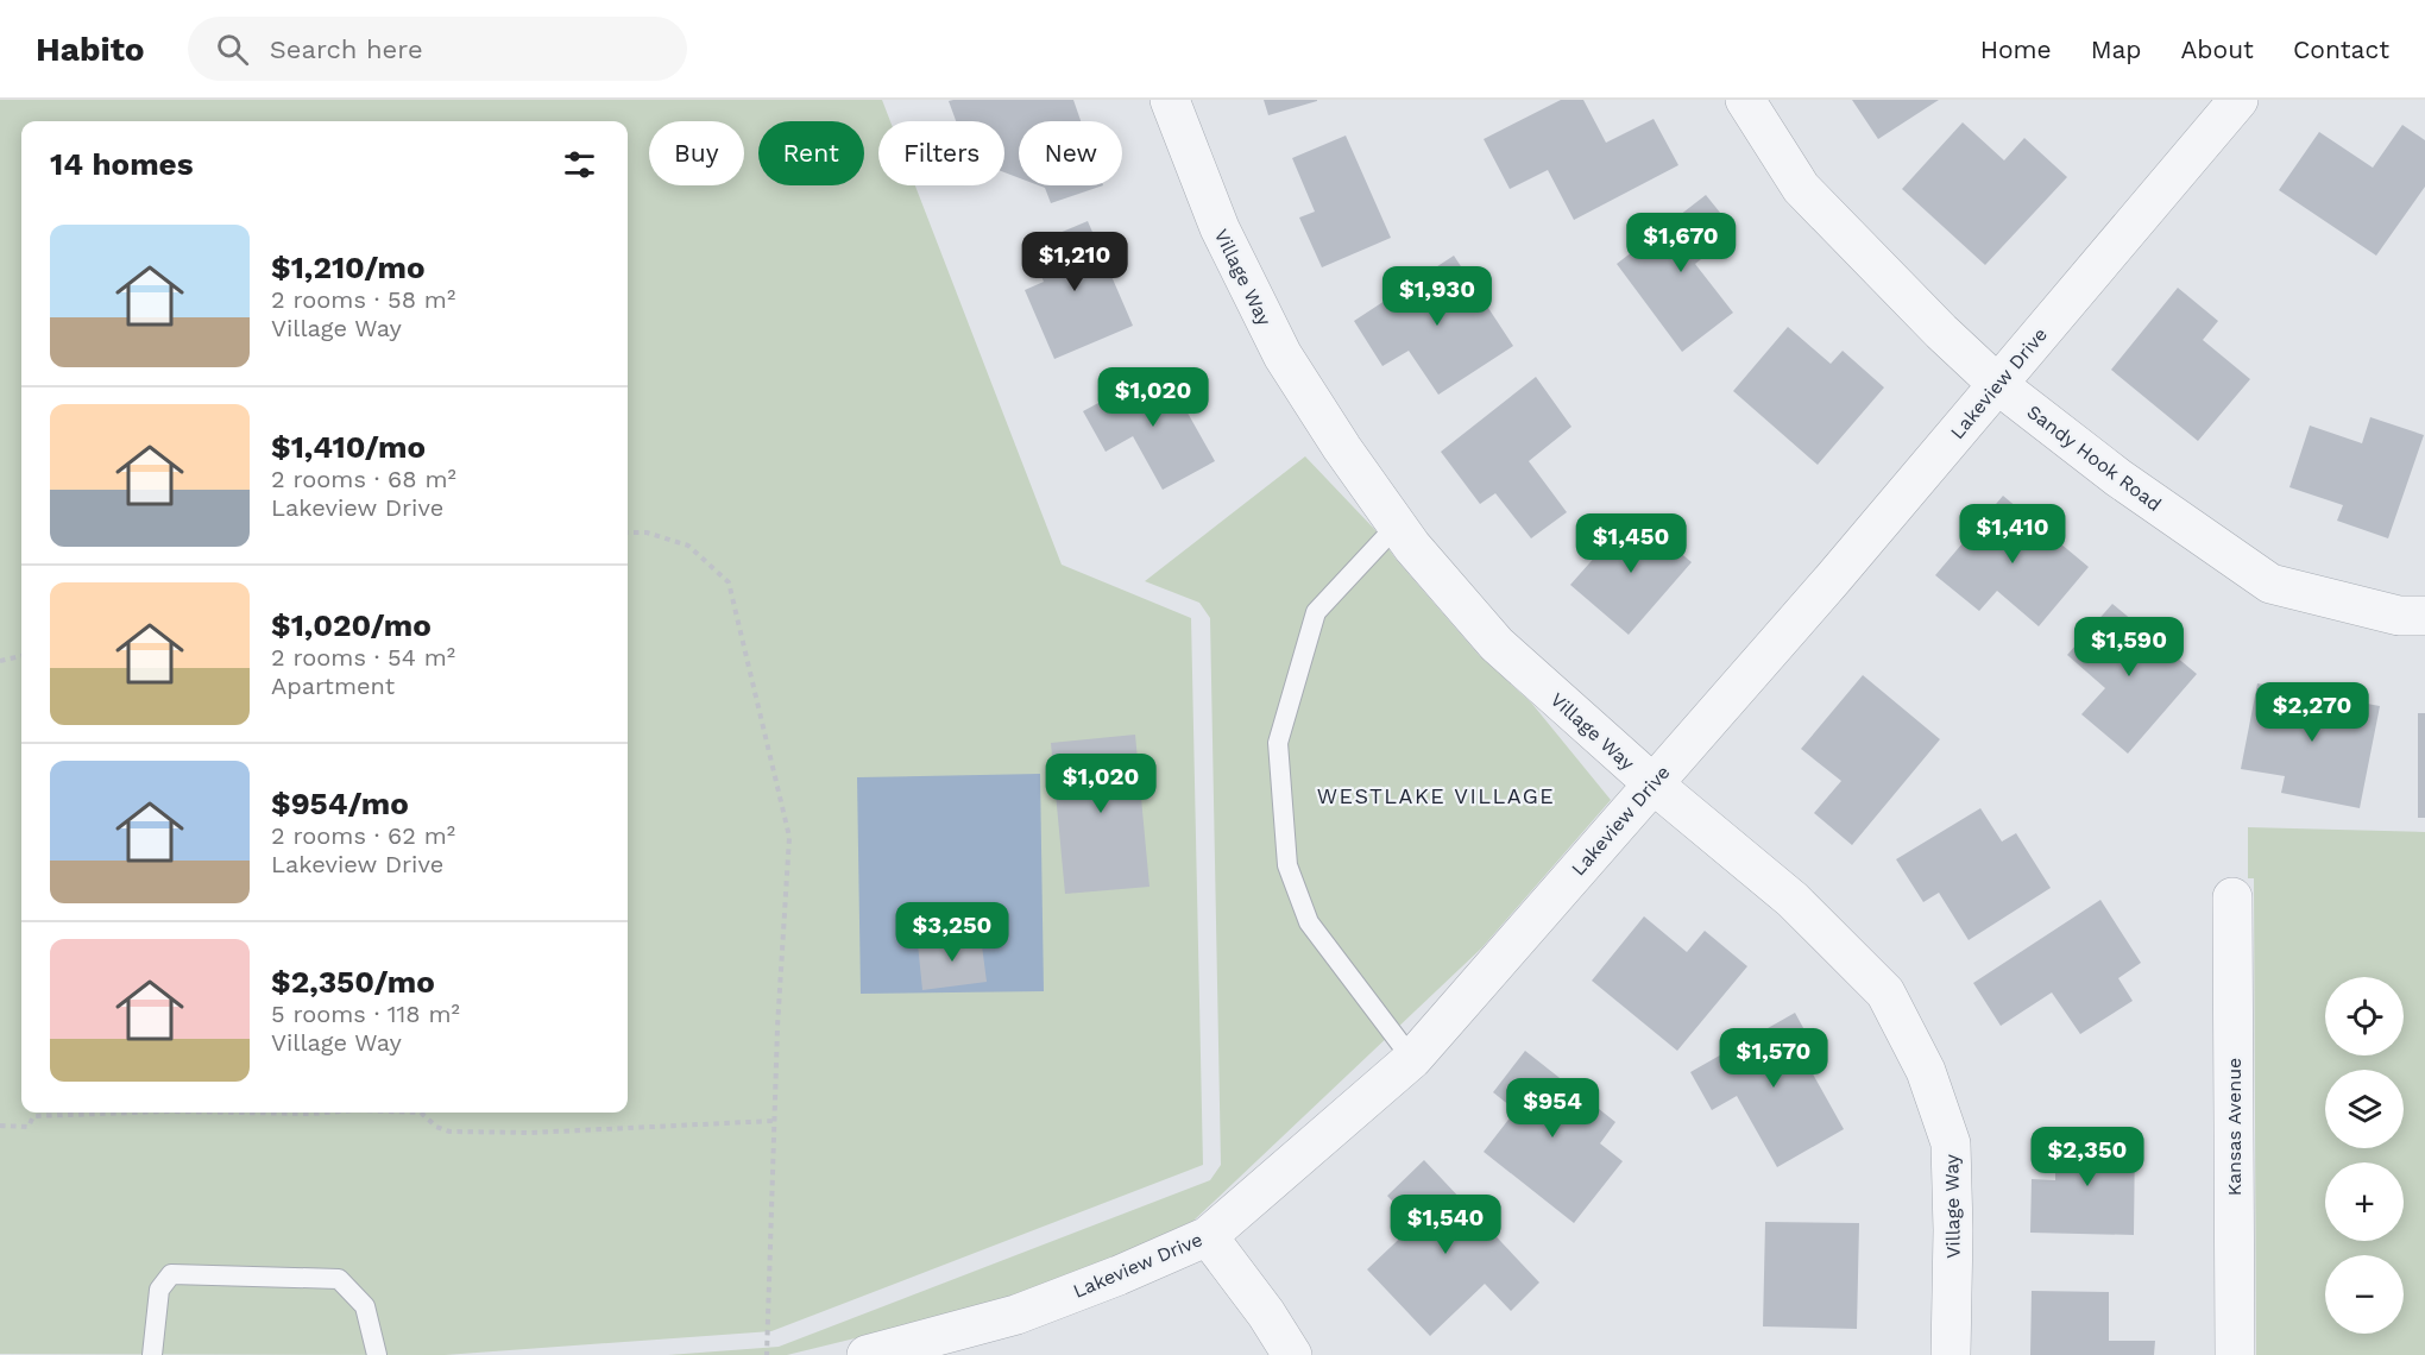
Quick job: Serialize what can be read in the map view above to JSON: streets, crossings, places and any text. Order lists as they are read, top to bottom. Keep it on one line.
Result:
{"streets":{"street":["Village Way","Lakeview Drive","Sandy Hook Road","Kansas Avenue"]},"crossings":[["Village Way","Lakeview Drive"],["Lakeview Drive","Sandy Hook Road"]],"districts":["WESTLAKE VILLAGE"],"page":{"header":"Habito","search":"Search here","nav":["Home","Map","About","Contact"],"chip":["Buy","Rent","Filters","New"],"heading":"14 homes","list":[{"name":"$1,210/mo","note":"2 rooms · 58 m² · Village Way"},{"name":"$1,410/mo","note":"2 rooms · 68 m² · Lakeview Drive"},{"name":"$1,020/mo","note":"2 rooms · 54 m² · Apartment"},{"name":"$954/mo","note":"2 rooms · 62 m² · Lakeview Drive"},{"name":"$2,350/mo","note":"5 rooms · 118 m² · Village Way"}],"price":["$1,670","$1,210","$1,930","$1,020","$1,410","$1,450","$1,590","$2,270","$1,020","$3,250","$1,570","$954","$2,350","$1,540"],"map_buttons":["+","−"]}}
